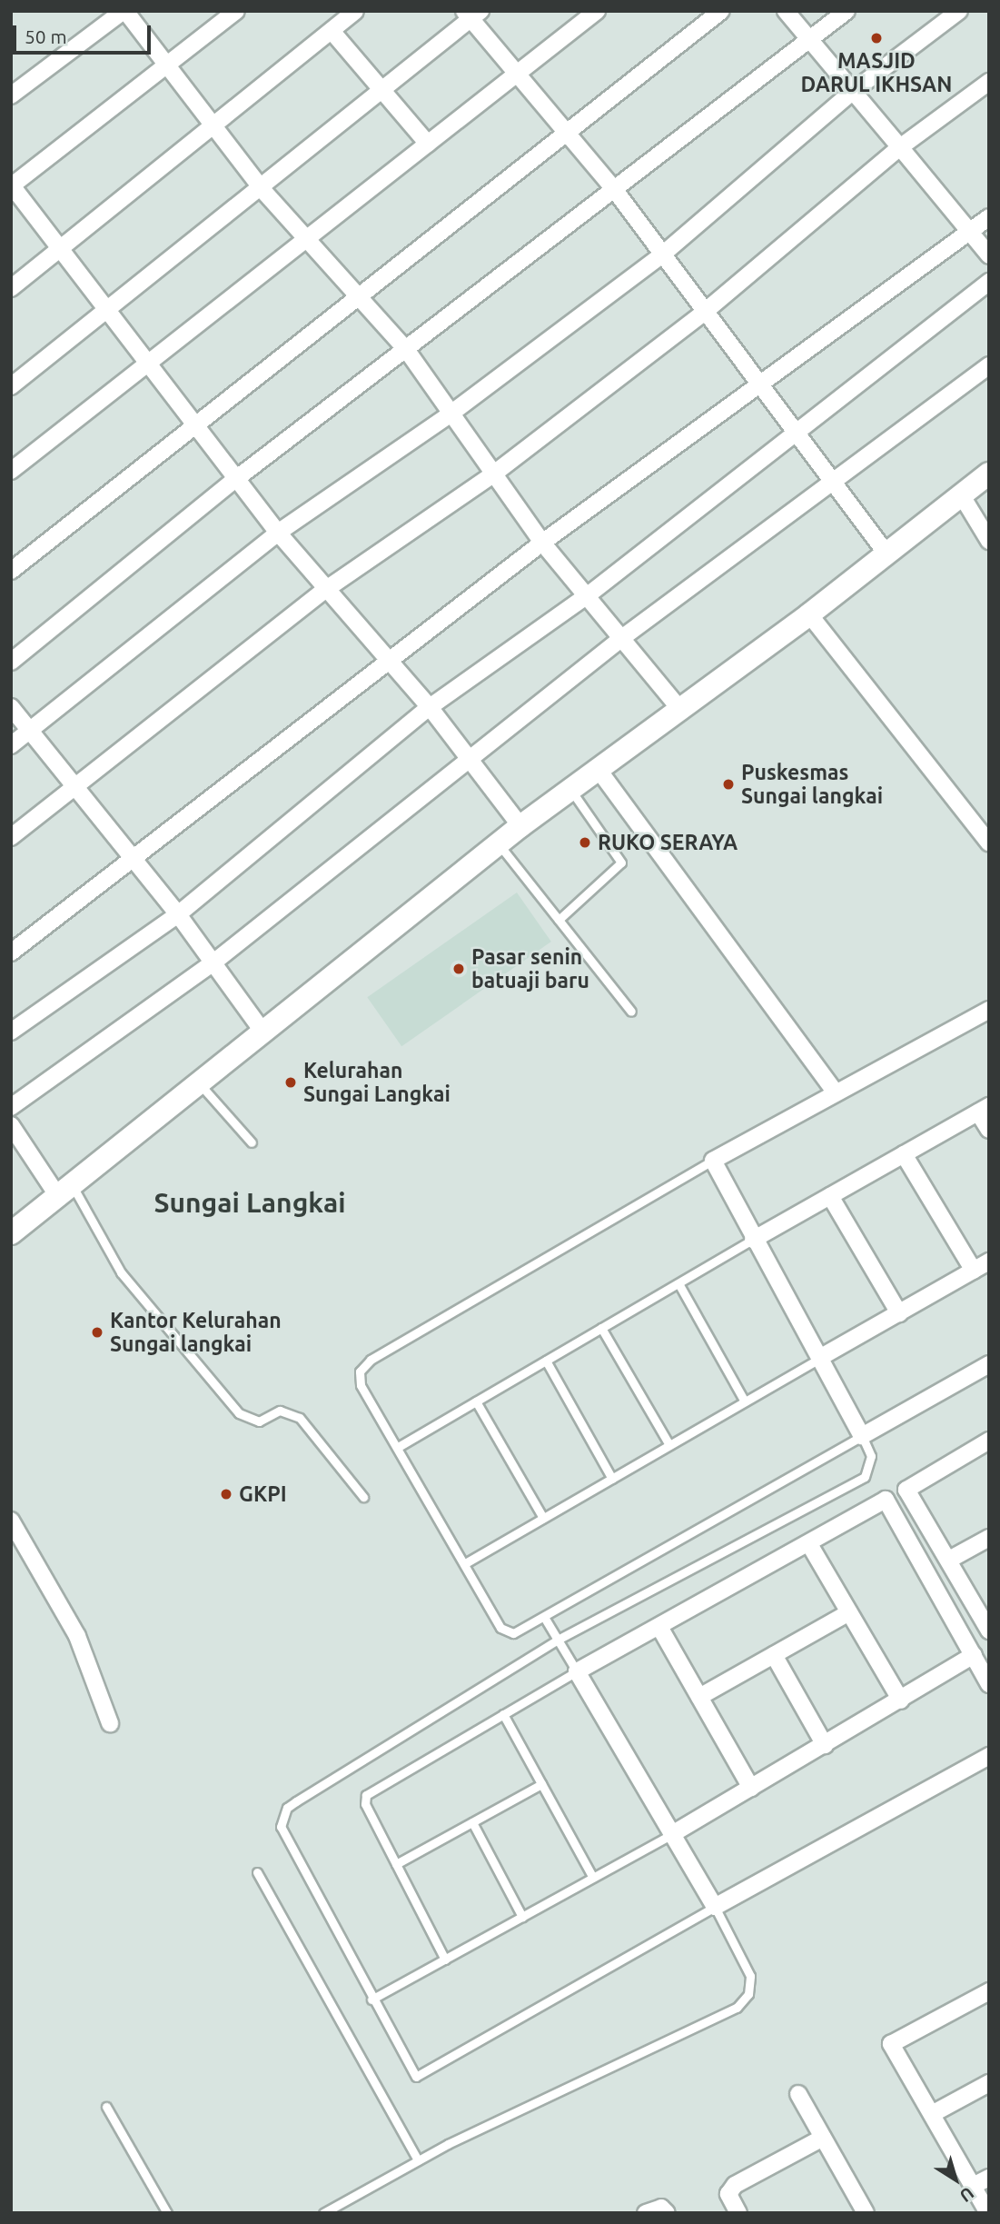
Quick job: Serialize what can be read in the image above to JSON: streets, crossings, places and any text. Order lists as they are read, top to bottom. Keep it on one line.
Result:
{"districts":["Sungai Langkai"],"places":["MASJID DARUL IKHSAN","Puskesmas Sungai langkai","RUKO SERAYA","Pasar senin batuaji baru","Kelurahan Sungai Langkai","Kantor Kelurahan Sungai langkai","GKPI"],"scale_bar":"50 m","north":"bottom right"}
